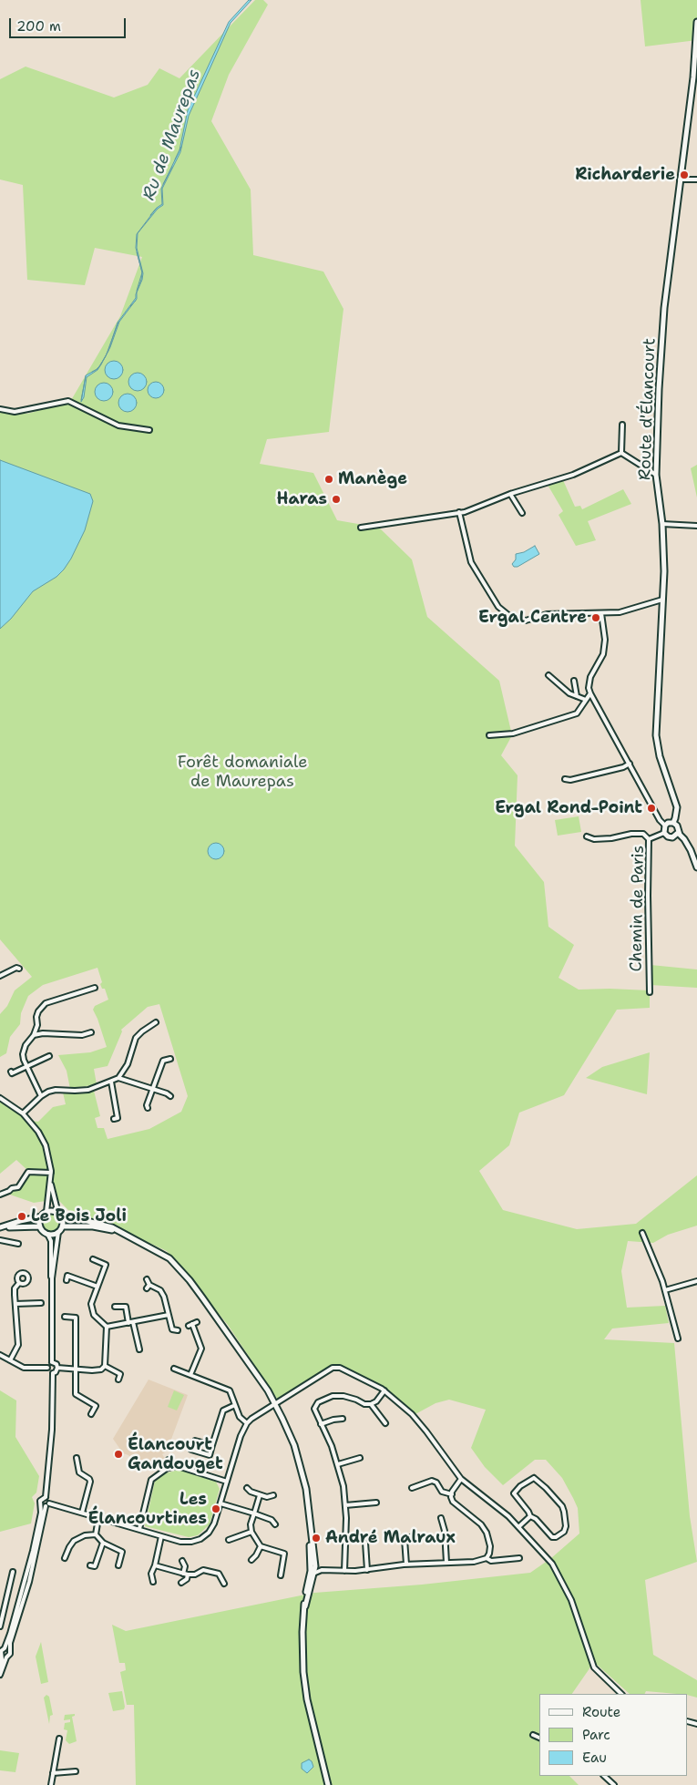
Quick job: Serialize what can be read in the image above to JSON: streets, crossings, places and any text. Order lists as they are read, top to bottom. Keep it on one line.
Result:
{"streets":{"street":["Route d'Élancourt","Chemin de Paris"]},"crossings":[["Route d'Élancourt","Chemin de Paris"]],"water":["Ru de Maurepas"],"parks":["Forêt domaniale de Maurepas"],"places":["Richarderie","Manège","Haras","Ergal Centre","Ergal Rond-Point","Le Bois Joli","Élancourt Gandouget","Les Élancourtines","André Malraux"],"legend":["Route","Parc","Eau"],"scale_bar":"200 m"}
